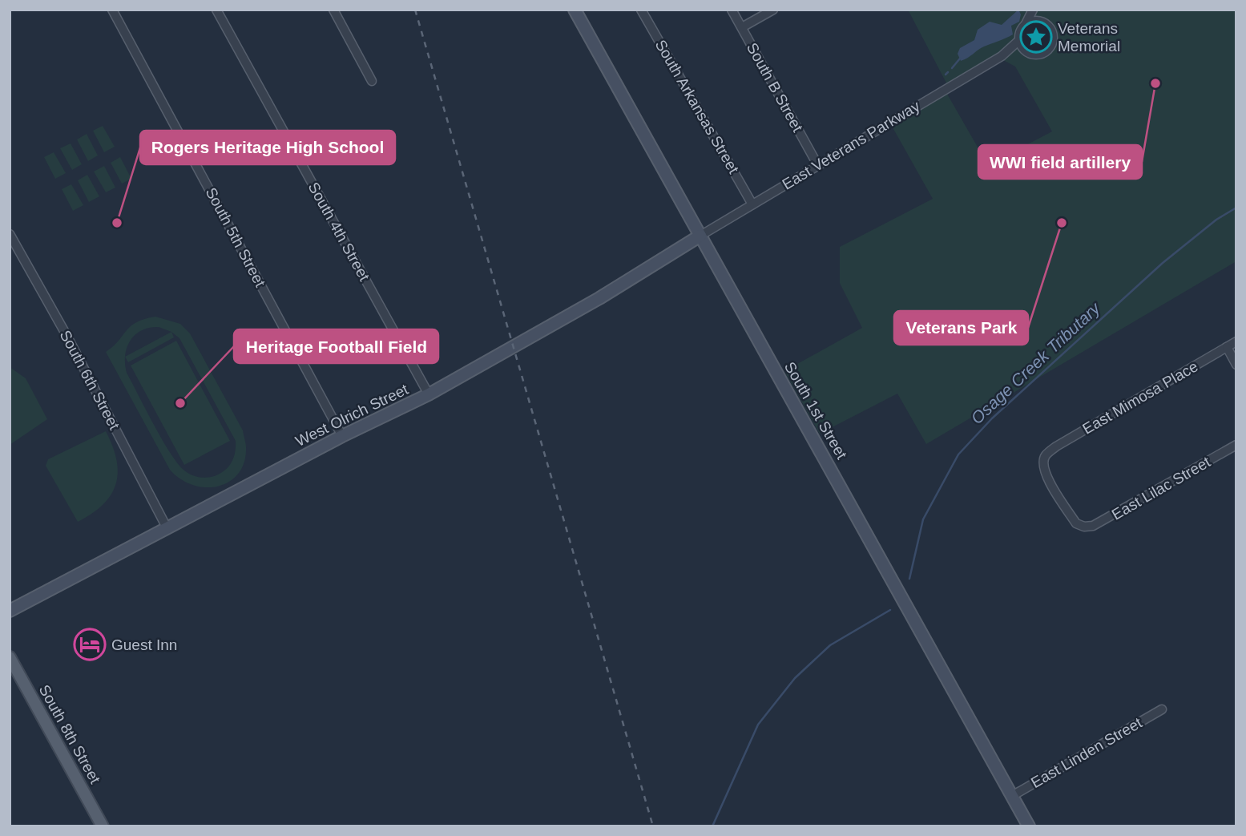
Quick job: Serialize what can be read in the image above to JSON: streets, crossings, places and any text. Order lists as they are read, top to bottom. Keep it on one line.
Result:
{"streets":{"main road":["South 8th Street"],"street":["South B Street","South Arkansas Street","East Veterans Parkway","South 4th Street","South 5th Street","South 6th Street","East Mimosa Place","South 1st Street","West Olrich Street","East Lilac Street","East Linden Street"]},"crossings":[["South B Street","East Veterans Parkway"],["South Arkansas Street","East Veterans Parkway"],["East Veterans Parkway","South 1st Street"],["East Veterans Parkway","West Olrich Street"],["South 4th Street","West Olrich Street"],["South 5th Street","West Olrich Street"],["South 6th Street","West Olrich Street"],["East Mimosa Place","East Lilac Street"],["South 1st Street","West Olrich Street"],["South 1st Street","East Linden Street"]],"water":["Osage Creek Tributary"],"places":{"place":["Veterans Memorial"],"other":["WWI field artillery","Rogers Heritage High School","Veterans Park","Heritage Football Field"],"hotel":["Guest Inn"]}}
